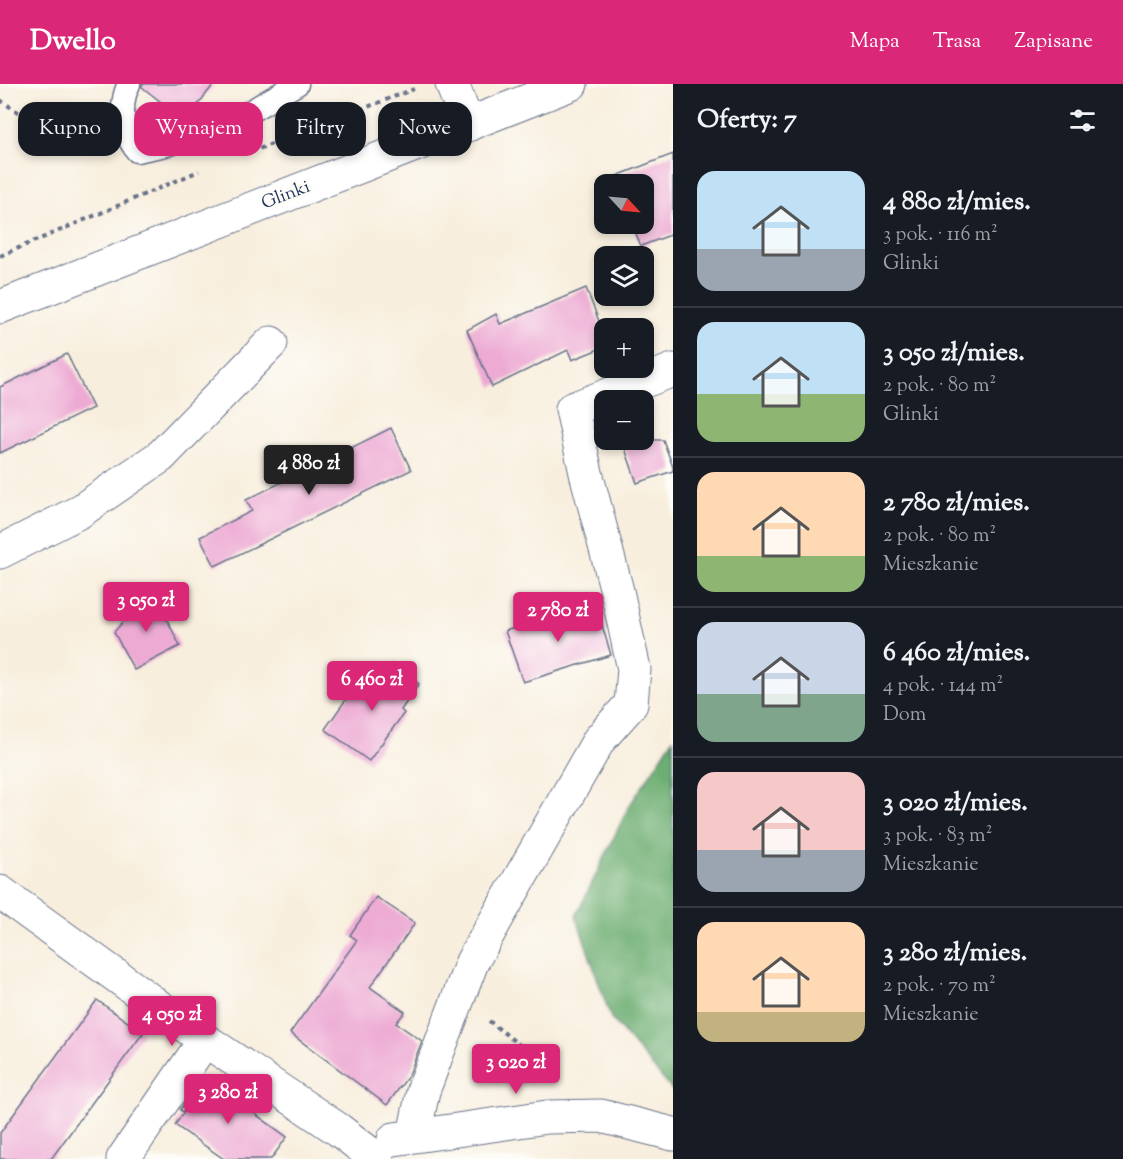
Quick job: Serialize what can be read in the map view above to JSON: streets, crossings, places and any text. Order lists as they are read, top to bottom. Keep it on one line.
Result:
{"streets":{"street":["Glinki"]},"north":"bottom right","page":{"header":"Dwello","nav":["Mapa","Trasa","Zapisane"],"heading":"Oferty: 7","chip":["Kupno","Wynajem","Filtry","Nowe"],"list":[{"name":"4 880 zł/mies.","note":"3 pok. · 116 m² · Glinki"},{"name":"3 050 zł/mies.","note":"2 pok. · 80 m² · Glinki"},{"name":"2 780 zł/mies.","note":"2 pok. · 80 m² · Mieszkanie"},{"name":"6 460 zł/mies.","note":"4 pok. · 144 m² · Dom"},{"name":"3 020 zł/mies.","note":"3 pok. · 83 m² · Mieszkanie"},{"name":"3 280 zł/mies.","note":"2 pok. · 70 m² · Mieszkanie"}],"map_buttons":["+","−"],"price":["4 880 zł","3 050 zł","2 780 zł","6 460 zł","4 050 zł","3 020 zł","3 280 zł"]}}
